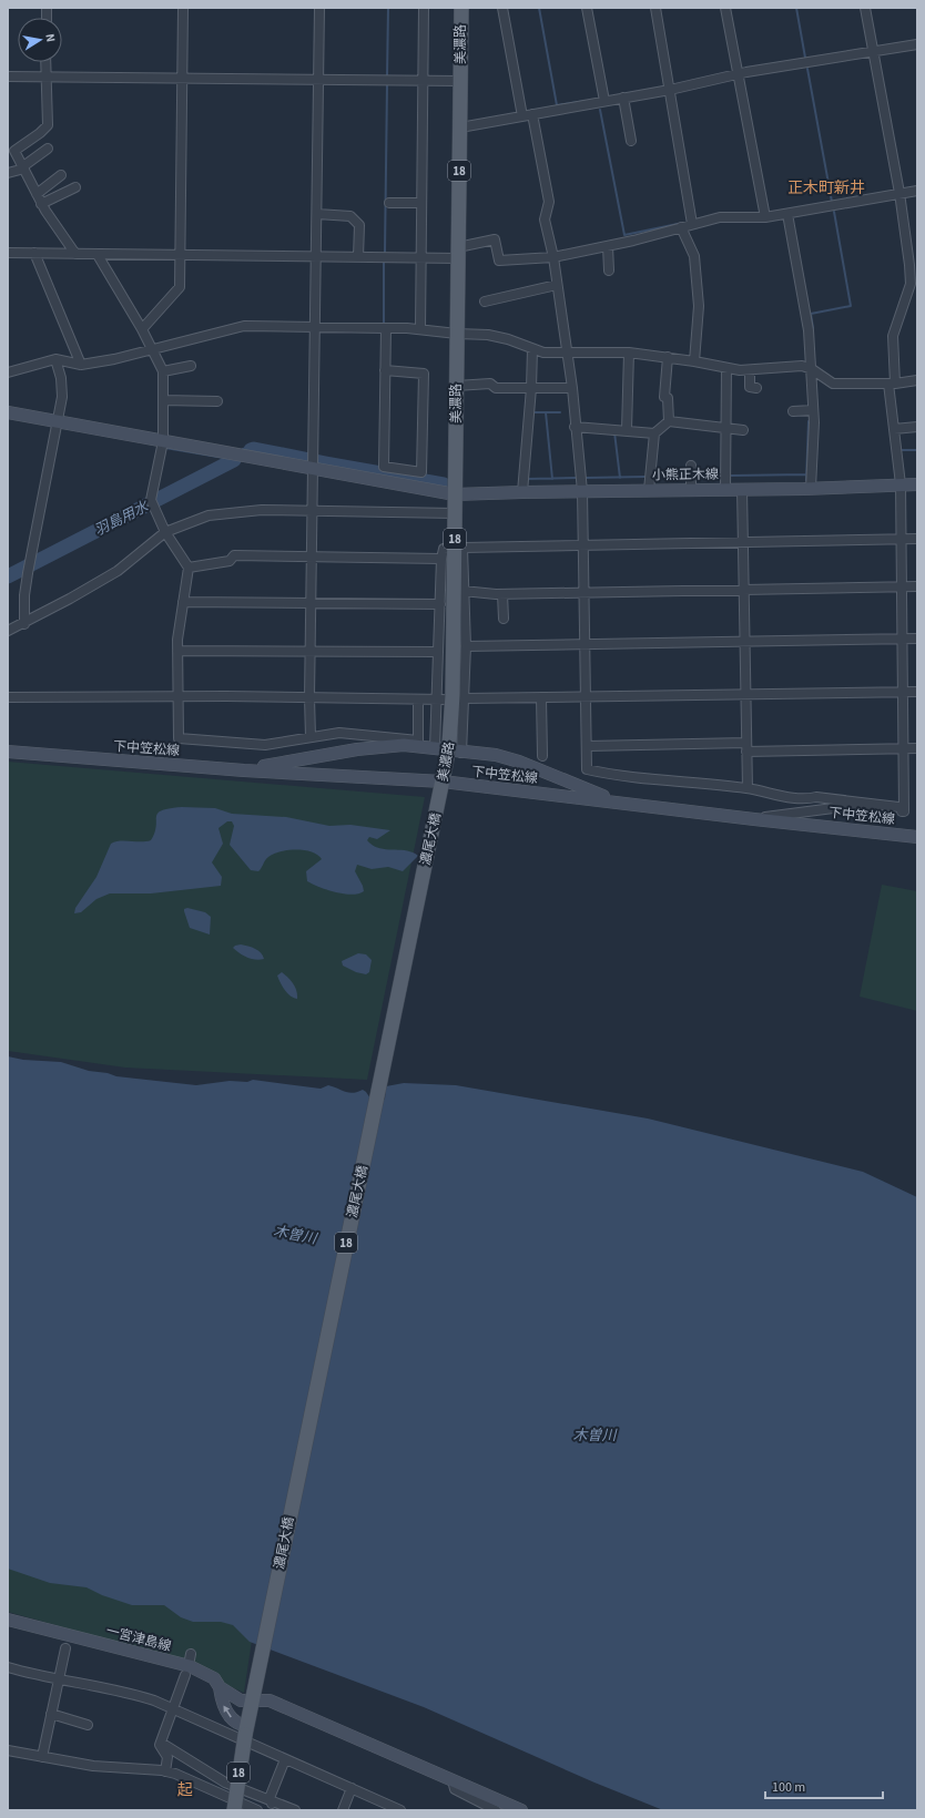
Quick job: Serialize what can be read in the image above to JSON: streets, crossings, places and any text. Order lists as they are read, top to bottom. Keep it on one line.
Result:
{"streets":{"main road":["美濃路","18","小熊正木線","下中笠松線","濃尾大橋","一宮津島線"]},"crossings":[["美濃路","小熊正木線"],["美濃路","下中笠松線"],["美濃路","濃尾大橋"],["18","濃尾大橋"],["18","一宮津島線"],["濃尾大橋","一宮津島線"]],"districts":["正木町新井","起"],"water":["羽島用水","木曽川"],"scale_bar":"100 m","north":"right"}
